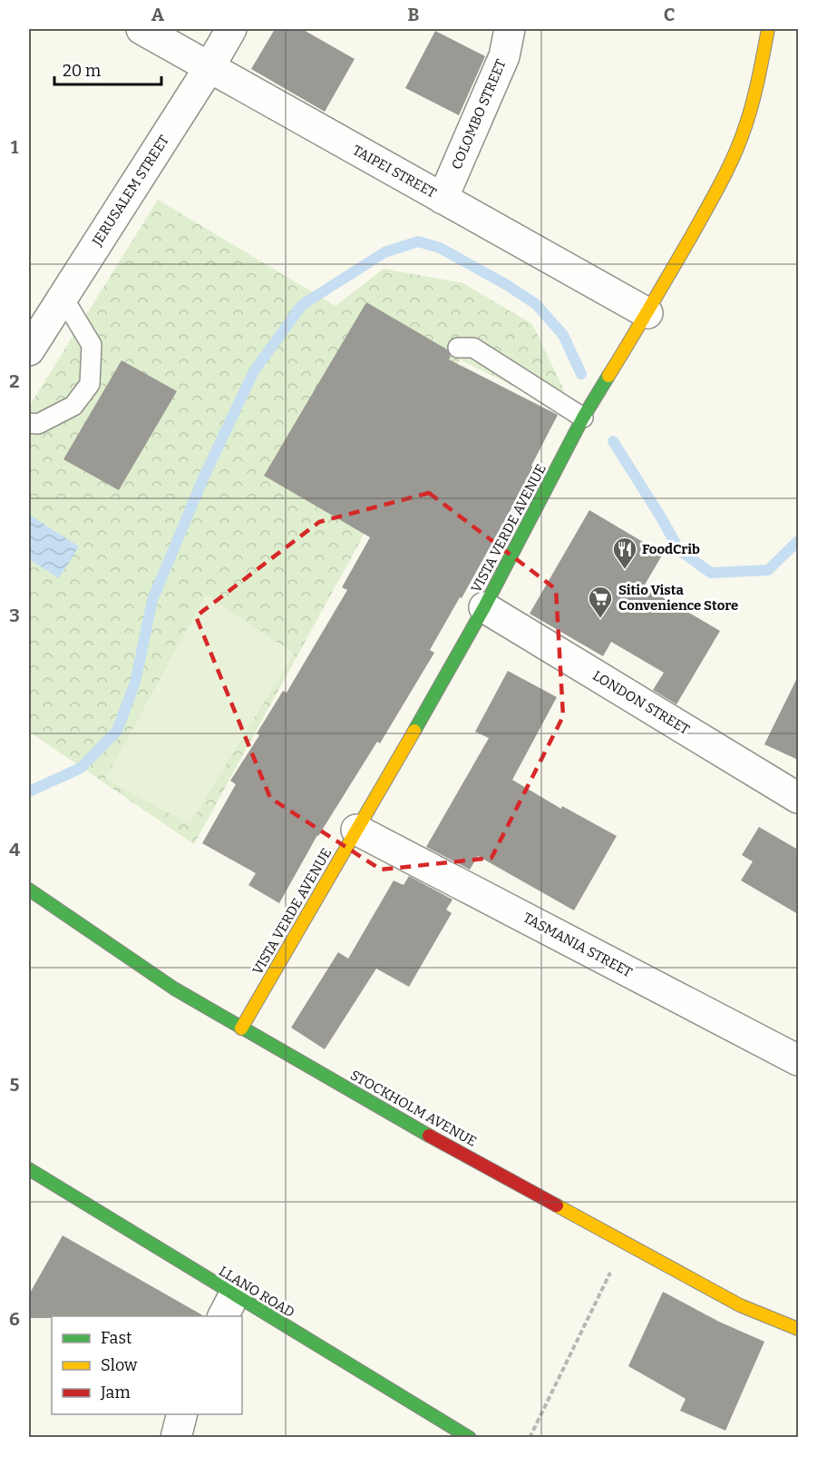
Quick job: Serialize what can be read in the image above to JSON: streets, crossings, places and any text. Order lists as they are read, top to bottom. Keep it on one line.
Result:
{"streets":{"street":["COLOMBO STREET","TAIPEI STREET","JERUSALEM STREET","VISTA VERDE AVENUE","LONDON STREET","TASMANIA STREET","STOCKHOLM AVENUE","LLANO ROAD"]},"crossings":[["COLOMBO STREET","TAIPEI STREET"],["TAIPEI STREET","JERUSALEM STREET"],["TAIPEI STREET","VISTA VERDE AVENUE"],["VISTA VERDE AVENUE","LONDON STREET"],["VISTA VERDE AVENUE","TASMANIA STREET"],["VISTA VERDE AVENUE","STOCKHOLM AVENUE"]],"places":{"restaurant":["FoodCrib"],"supermarket":["Sitio Vista Convenience Store"]},"legend":["Fast","Slow","Jam"],"scale_bar":"20 m","grid":{"columns":["A","B","C"],"rows":["1","2","3","4","5","6"]}}
